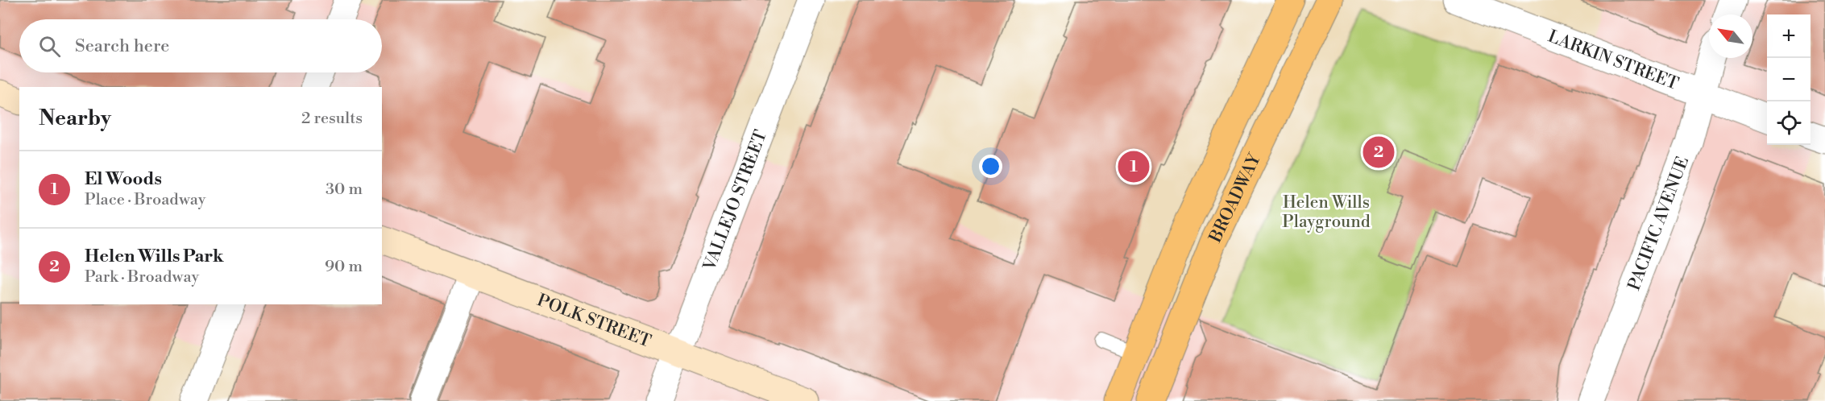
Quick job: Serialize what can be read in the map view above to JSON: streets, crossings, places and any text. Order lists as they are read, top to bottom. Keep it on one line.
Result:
{"streets":{"main road":["BROADWAY"],"street":["LARKIN STREET","VALLEJO STREET","PACIFIC AVENUE","POLK STREET"]},"crossings":[["LARKIN STREET","PACIFIC AVENUE"],["VALLEJO STREET","POLK STREET"]],"parks":["Helen Wills Playground"],"north":"top left","page":{"map_buttons":["+","−"],"search":"Search here","heading":["Nearby","2 results"],"pins":["2","1"],"list":[{"mark":"1","name":"El Woods","note":"Place · Broadway","value":"30 m"},{"mark":"2","name":"Helen Wills Park","note":"Park · Broadway","value":"90 m"}]}}
